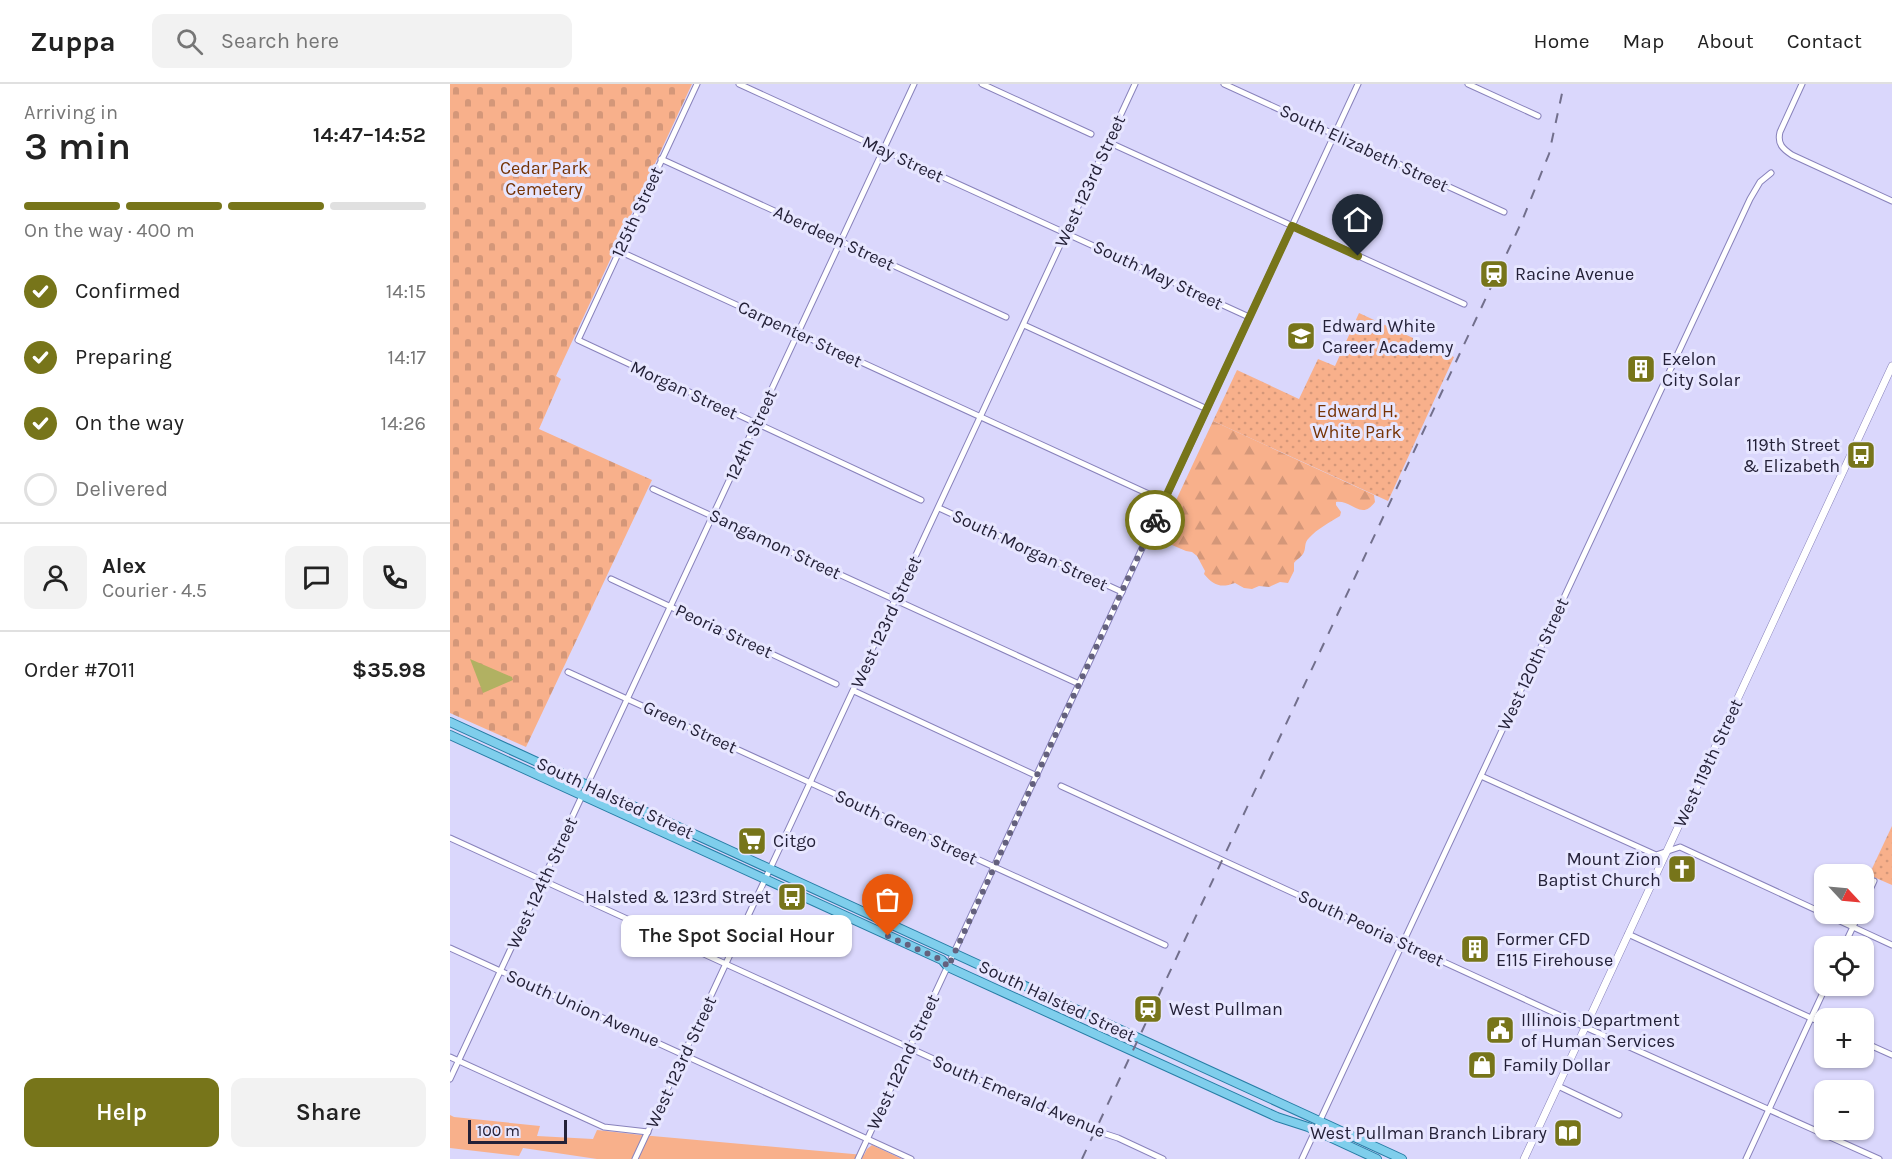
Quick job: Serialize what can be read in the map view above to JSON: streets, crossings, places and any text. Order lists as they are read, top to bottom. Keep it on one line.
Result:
{"streets":{"main road":["South Halsted Street"],"street":["South Elizabeth Street","May Street","West 123rd Street","125th Street","Aberdeen Street","South May Street","Carpenter Street","Morgan Street","124th Street","Sangamon Street","South Morgan Street","Peoria Street","West 120th Street","Green Street","West 119th Street","South Green Street","West 124th Street","South Peoria Street","South Union Avenue","West 122nd Street","South Emerald Avenue"]},"crossings":[["South Elizabeth Street","West 122nd Street"],["May Street","West 123rd Street"],["May Street","South May Street"],["May Street","124th Street"],["West 123rd Street","South May Street"],["West 123rd Street","Carpenter Street"],["West 123rd Street","Sangamon Street"],["West 123rd Street","South Morgan Street"],["West 123rd Street","Green Street"],["West 123rd Street","South Halsted Street"],["West 123rd Street","South Green Street"],["West 123rd Street","South Union Avenue"],["West 123rd Street","South Emerald Avenue"],["125th Street","Aberdeen Street"],["125th Street","Carpenter Street"],["125th Street","Morgan Street"],["Aberdeen Street","124th Street"],["South May Street","West 122nd Street"],["Carpenter Street","124th Street"],["Carpenter Street","West 122nd Street"],["Morgan Street","124th Street"],["124th Street","Sangamon Street"],["124th Street","Peoria Street"],["124th Street","Green Street"],["124th Street","South Halsted Street"],["124th Street","West 124th Street"],["Sangamon Street","West 122nd Street"],["South Morgan Street","West 122nd Street"],["West 120th Street","South Halsted Street"],["West 120th Street","South Peoria Street"],["Green Street","South Green Street"],["West 119th Street","South Peoria Street"],["South Halsted Street","West 124th Street"],["South Halsted Street","West 122nd Street"],["South Green Street","West 122nd Street"],["West 124th Street","South Union Avenue"],["West 124th Street","South Emerald Avenue"],["South Union Avenue","West 122nd Street"],["West 122nd Street","South Emerald Avenue"]],"parks":["Cedar Park Cemetery","Edward H. White Park"],"places":{"station":["Racine Avenue","West Pullman"],"school or university":["Edward White Career Academy"],"building":["Exelon City Solar","Former CFD E115 Firehouse"],"bus stop":["119th Street & Elizabeth","Halsted & 123rd Street"],"supermarket":["Citgo"],"church":["Mount Zion Baptist Church"],"other":["The Spot Social Hour"],"public building":["Illinois Department of Human Services"],"shop":["Family Dollar"],"library":["West Pullman Branch Library"]},"scale_bar":"100 m","north":"bottom right","page":{"header":"Zuppa","search":"Search here","nav":["Home","Map","About","Contact"],"heading":["3 min","Arriving in","14:47–14:52"],"panel":["Alex","Courier · 4.5","Order #7011","$35.98"],"bar":"On the way · 400 m","list":[["Confirmed","14:15"],["Preparing","14:17"],["On the way","14:26"],"Delivered"],"map_buttons":["+","−"],"bubble":"The Spot Social Hour","buttons":["Help","Share"],"scale":"100 m"}}
